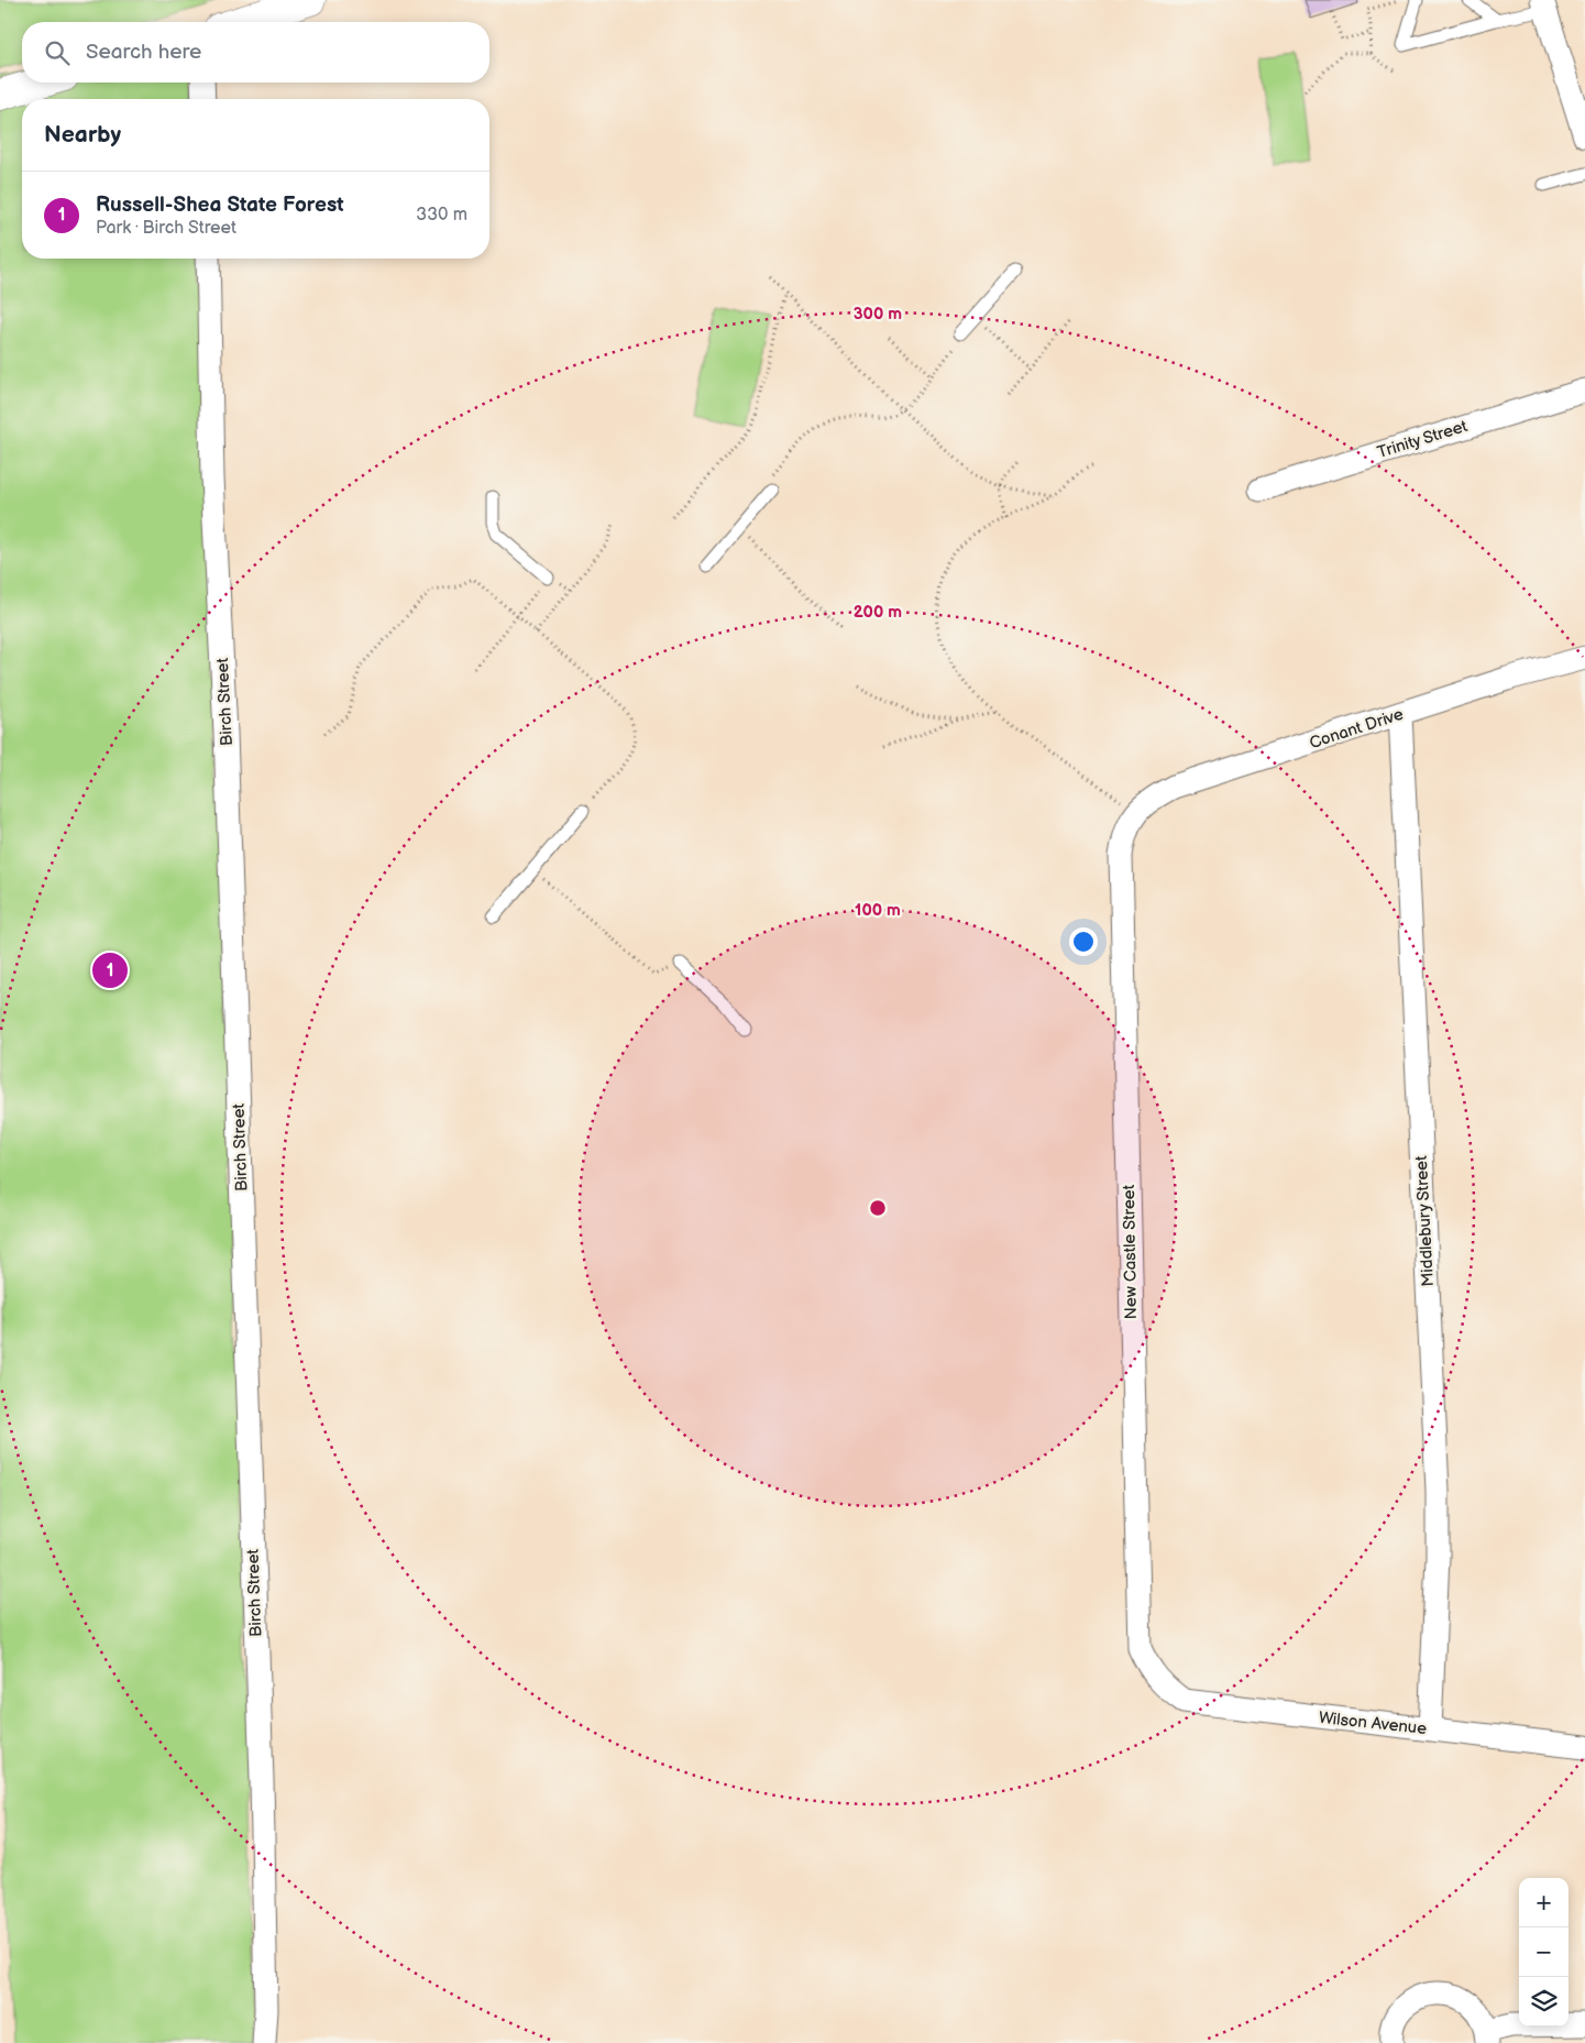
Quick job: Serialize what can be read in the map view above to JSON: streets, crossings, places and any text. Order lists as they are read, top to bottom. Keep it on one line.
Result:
{"streets":{"street":["Trinity Street","Birch Street","Conant Drive","Middlebury Street","New Castle Street","Wilson Avenue"]},"crossings":[["Conant Drive","Middlebury Street"],["Conant Drive","New Castle Street"],["Middlebury Street","Wilson Avenue"],["New Castle Street","Wilson Avenue"]],"page":{"search":"Search here","heading":"Nearby","list":[{"mark":"1","name":"Russell-Shea State Forest","note":"Park · Birch Street","value":"330 m"}],"pins":"1","map_buttons":["+","−"]},"rings":["300 m","200 m","100 m"]}
